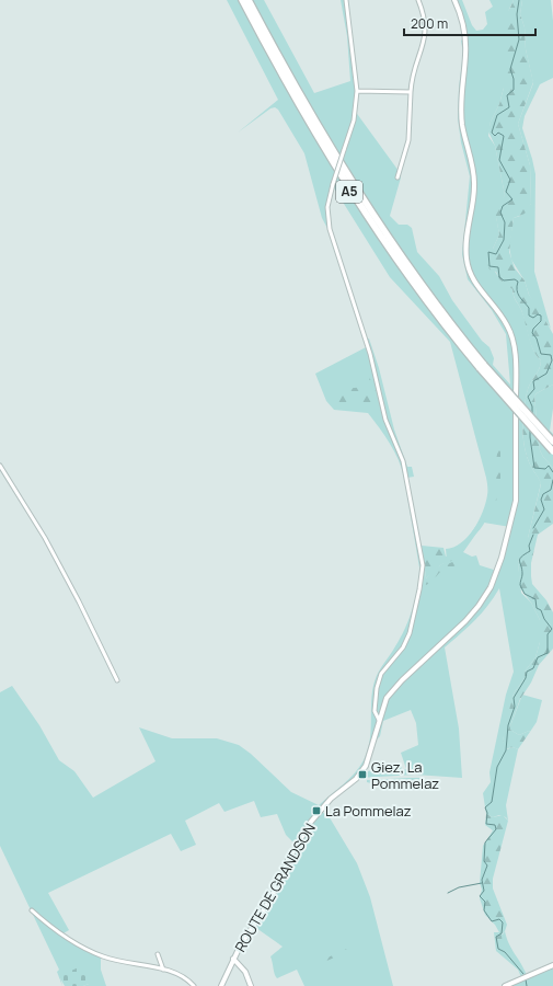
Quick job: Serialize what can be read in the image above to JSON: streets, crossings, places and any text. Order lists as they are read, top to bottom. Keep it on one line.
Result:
{"streets":{"highway":["A5"],"street":["ROUTE DE GRANDSON"]},"places":{"transit":["Giez, La Pommelaz","La Pommelaz"]},"scale_bar":"200 m"}
